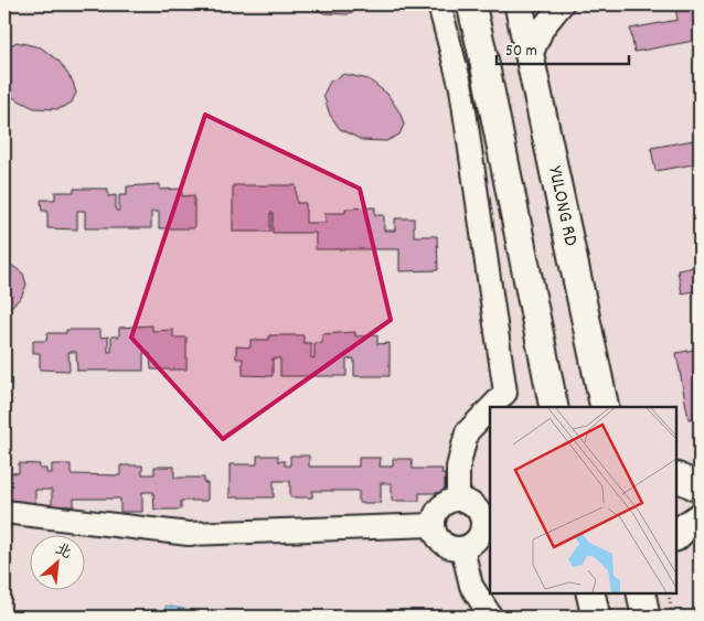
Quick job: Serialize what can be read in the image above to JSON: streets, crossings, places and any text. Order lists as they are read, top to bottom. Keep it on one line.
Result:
{"streets":{"main road":["YULONG RD"]},"scale_bar":"50 m","north":"top right"}
